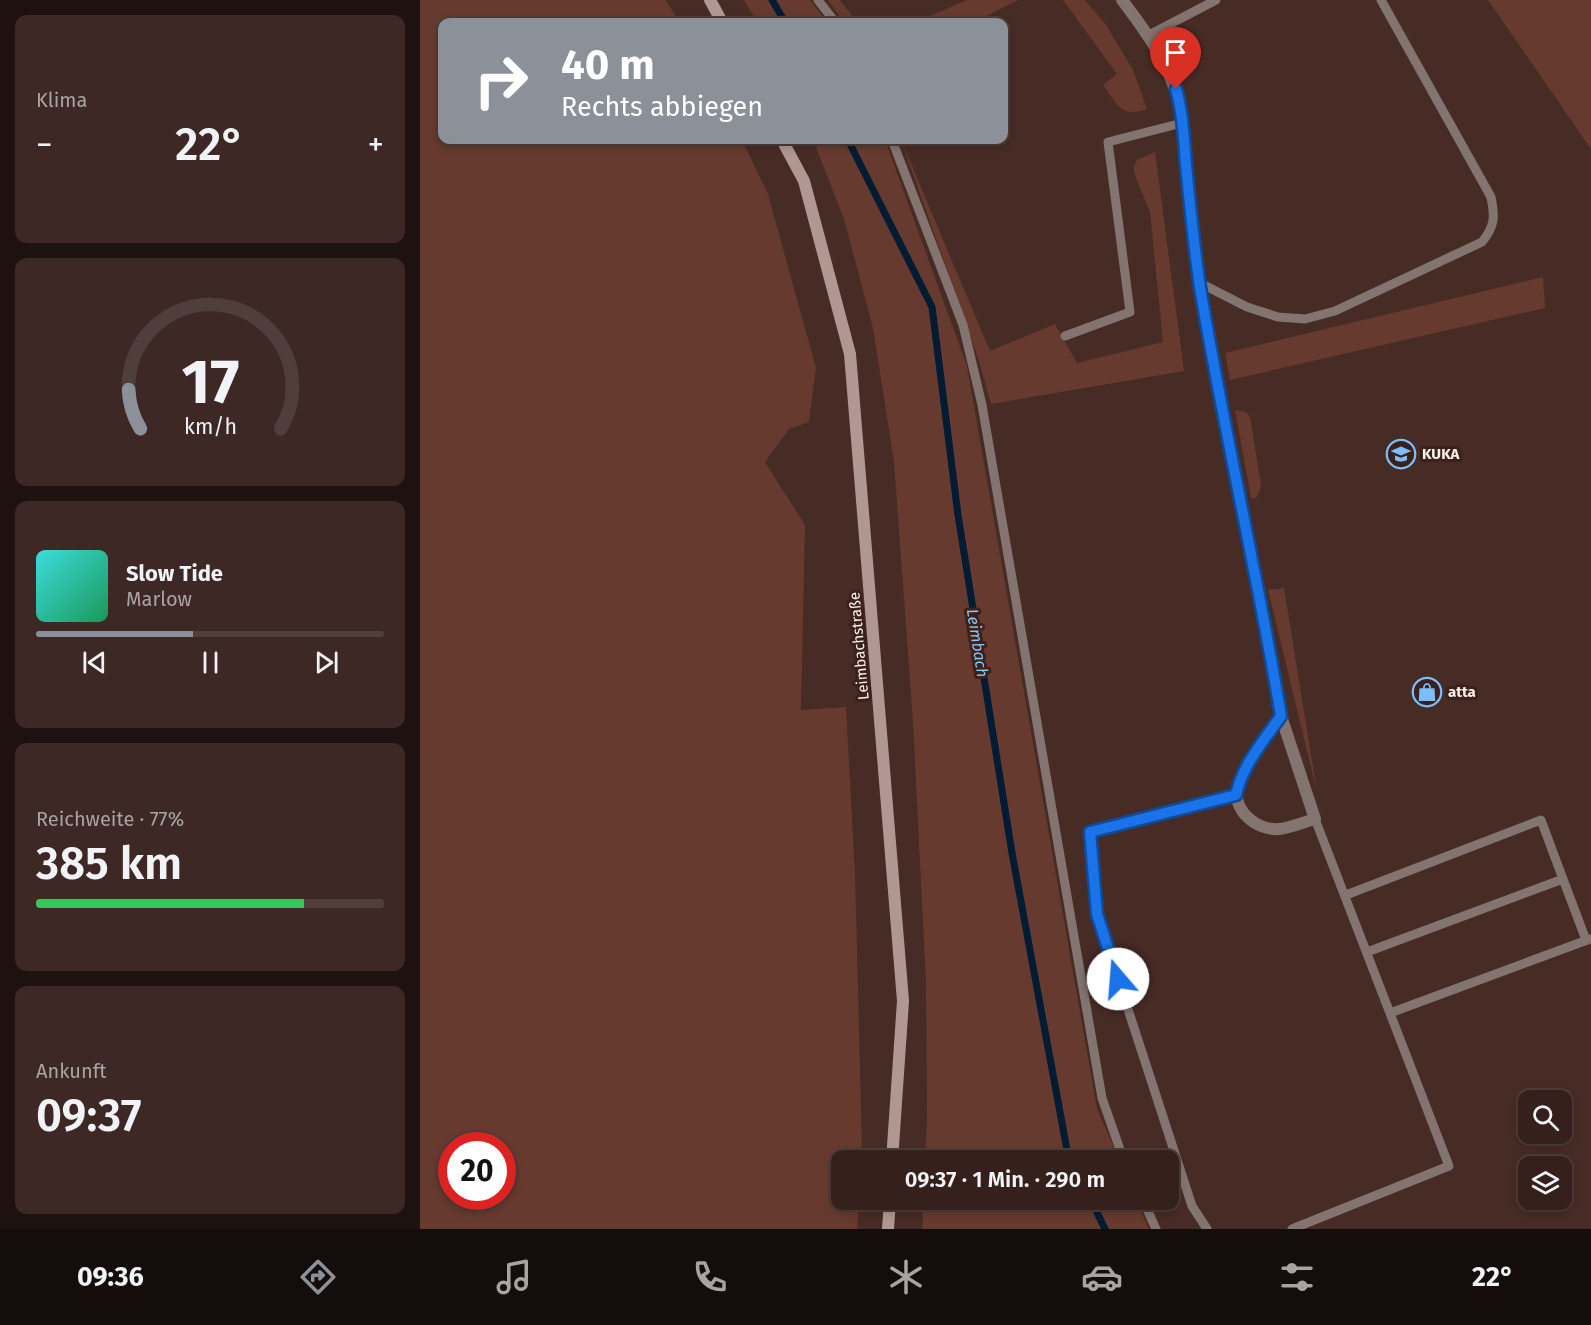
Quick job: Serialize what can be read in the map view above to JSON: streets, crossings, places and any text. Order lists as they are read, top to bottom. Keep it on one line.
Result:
{"streets":{"main road":["Leimbachstraße"]},"water":["Leimbach"],"places":{"school or university":["KUKA"],"shop":["atta"]},"page":{"tile":["Klima",["Reichweite · 77%","385 km"],["Ankunft","09:37"]],"turn":["40 m","Rechts abbiegen"],"heat":["−","22°","+"],"song":["Slow Tide","Marlow"],"limit":"20","trip":"09:37 · 1 Min. · 290 m","tabs":["09:36","22°"],"gauge":["17","km/h"]}}
